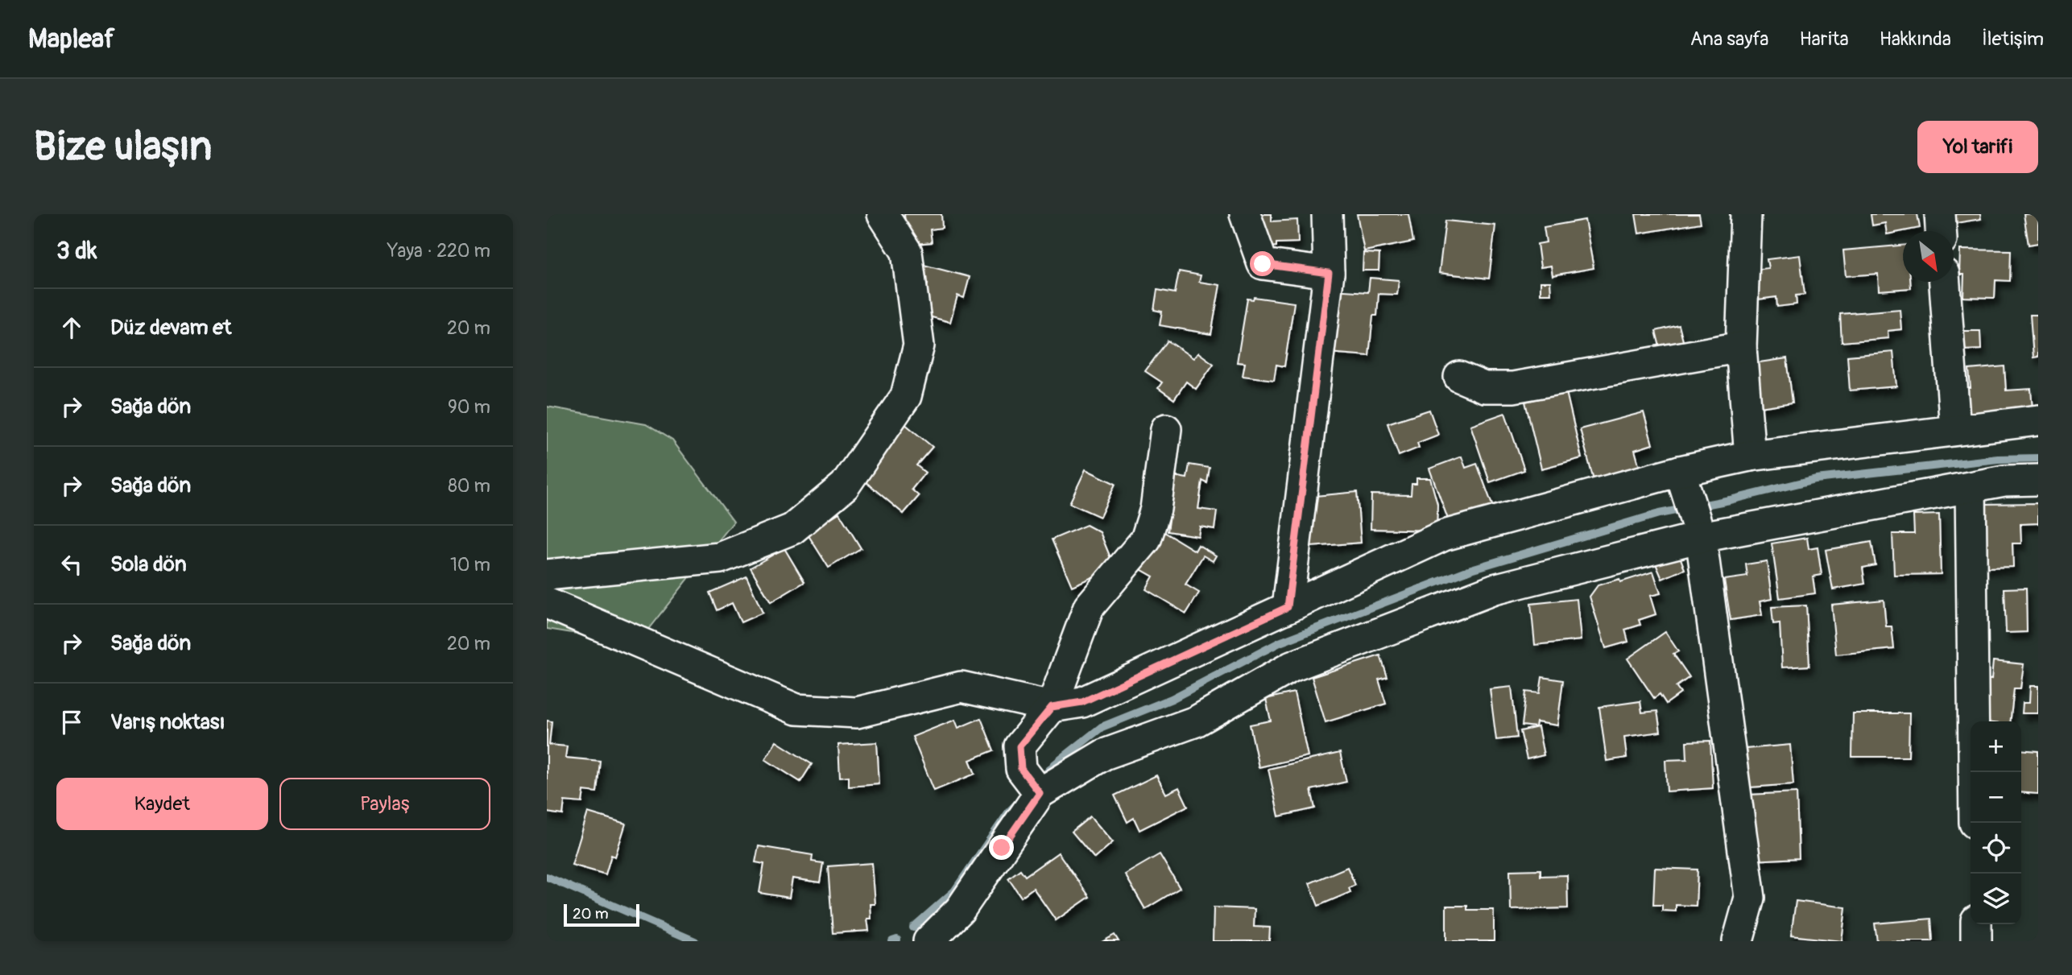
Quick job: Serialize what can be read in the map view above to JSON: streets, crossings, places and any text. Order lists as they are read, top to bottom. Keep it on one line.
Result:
{"scale_bar":"20 m","north":"bottom right","page":{"header":"Mapleaf","nav":["Ana sayfa","Harita","Hakkında","İletişim"],"buttons":["Yol tarifi",["Kaydet","Paylaş"]],"title":"Bize ulaşın","heading":["3 dk","Yaya · 220 m"],"list":[["Düz devam et","20 m"],["Sağa dön","90 m"],["Sağa dön","80 m"],["Sola dön","10 m"],["Sağa dön","20 m"],"Varış noktası"],"map_buttons":["+","−"],"scale":"20 m"}}
